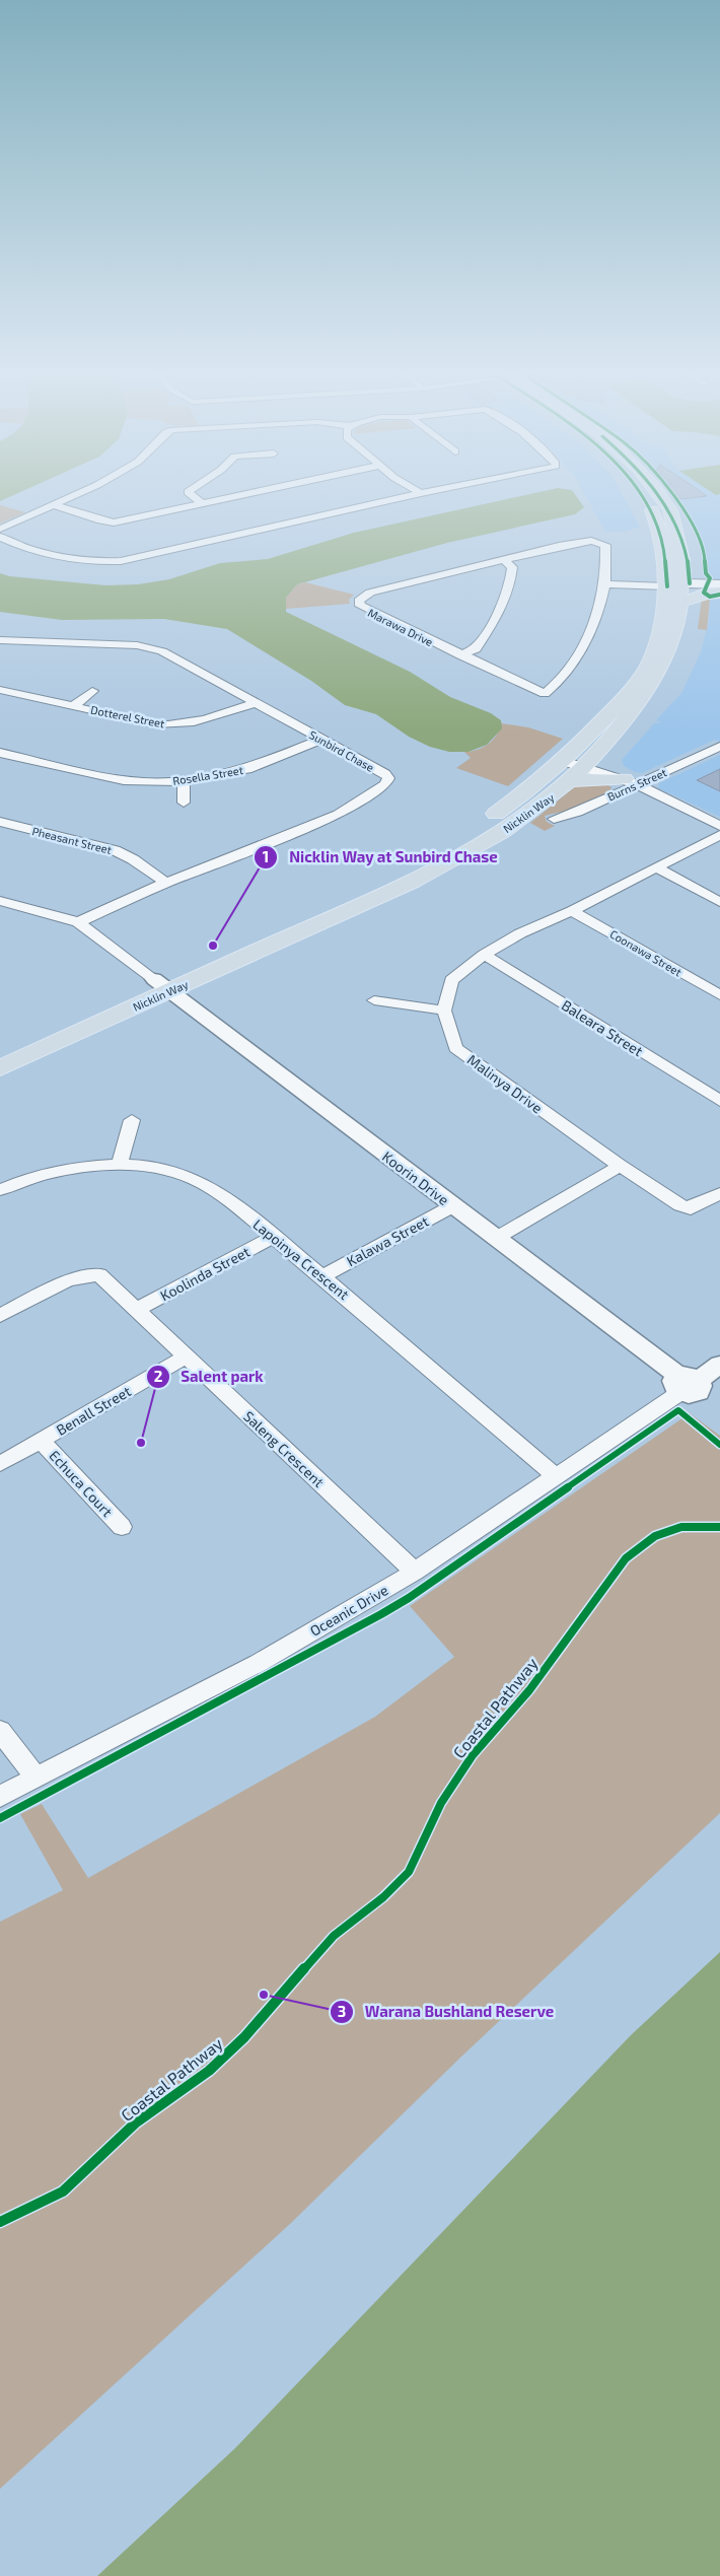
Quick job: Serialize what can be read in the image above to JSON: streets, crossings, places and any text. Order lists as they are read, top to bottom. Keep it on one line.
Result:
{"streets":{"highway":["Nicklin Way"],"street":["Marawa Drive","Dotterel Street","Sunbird Chase","Rosella Street","Burns Street","Pheasant Street","Coonawa Street","Baleara Street","Malinya Drive","Koorin Drive","Kalawa Street","Lapoinya Crescent","Koolinda Street","Benall Street","Saleng Crescent","Echuca Court","Oceanic Drive"],"cycle path":["Coastal Pathway"]},"crossings":[["Dotterel Street","Sunbird Chase"],["Sunbird Chase","Rosella Street"],["Sunbird Chase","Pheasant Street"],["Nicklin Way","Koorin Drive"],["Coonawa Street","Malinya Drive"],["Baleara Street","Malinya Drive"],["Koorin Drive","Kalawa Street"],["Koorin Drive","Oceanic Drive"],["Kalawa Street","Lapoinya Crescent"],["Lapoinya Crescent","Koolinda Street"],["Lapoinya Crescent","Oceanic Drive"],["Koolinda Street","Saleng Crescent"],["Benall Street","Saleng Crescent"],["Benall Street","Echuca Court"],["Saleng Crescent","Oceanic Drive"]],"places":["Nicklin Way at Sunbird Chase","Salent park","Warana Bushland Reserve"]}
